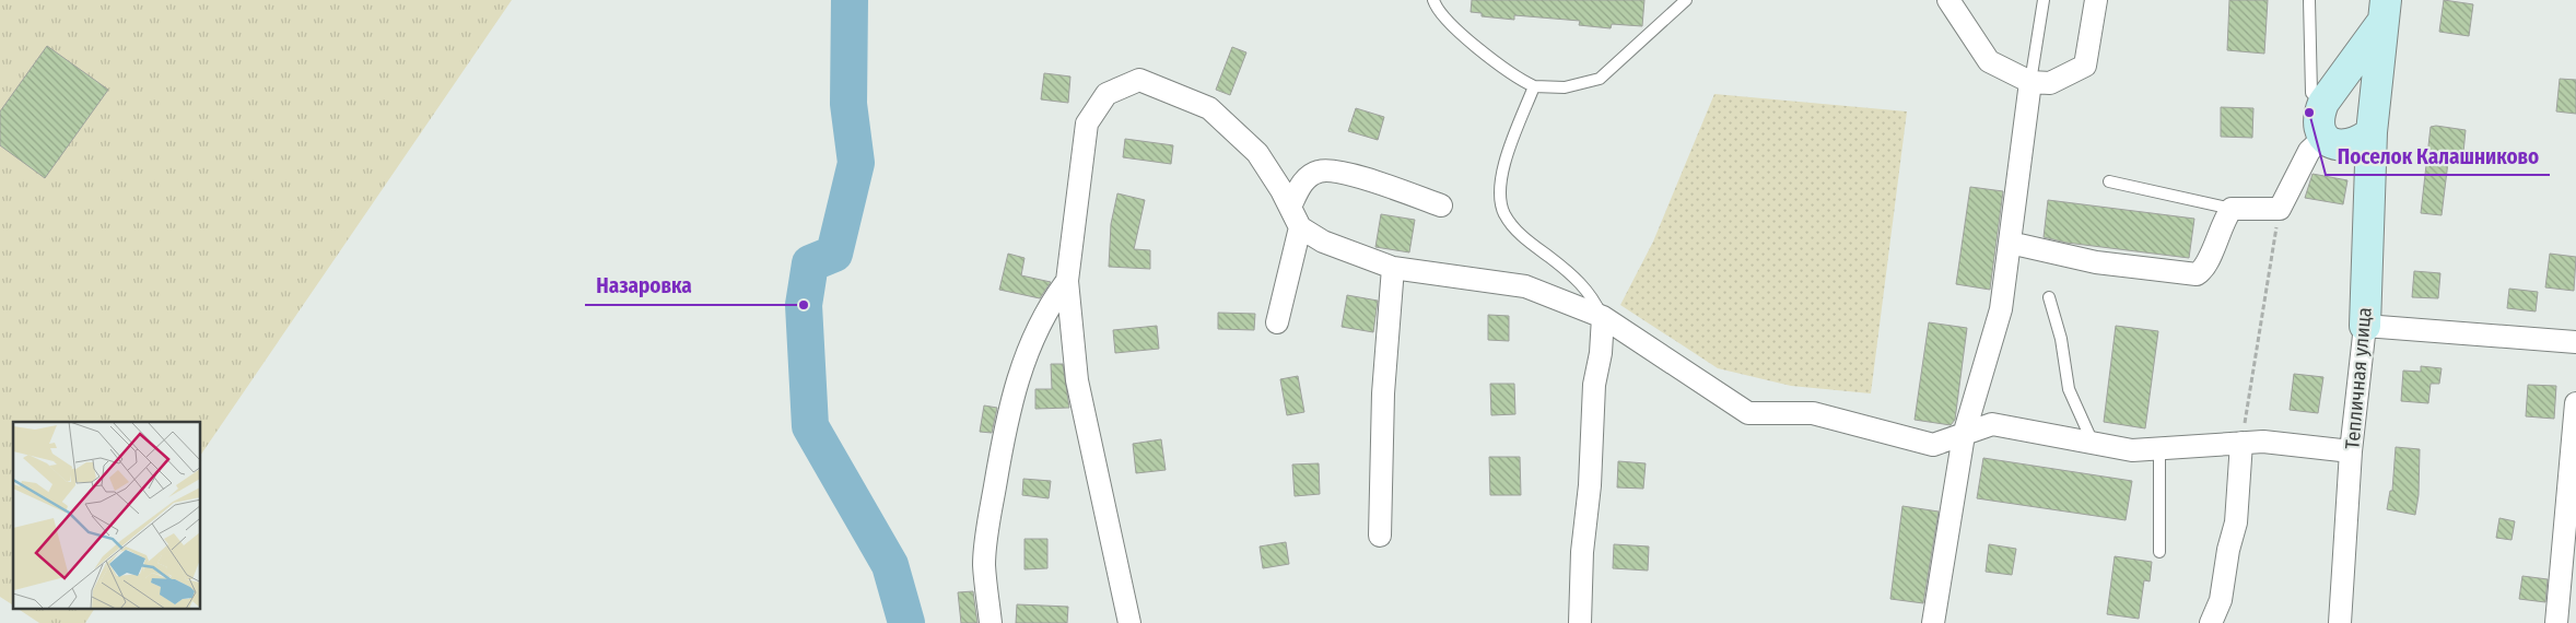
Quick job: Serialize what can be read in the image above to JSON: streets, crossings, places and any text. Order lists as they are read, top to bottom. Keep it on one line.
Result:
{"streets":{"street":["Тепличная улица"]},"places":["Поселок Калашниково","Назаровка"]}
